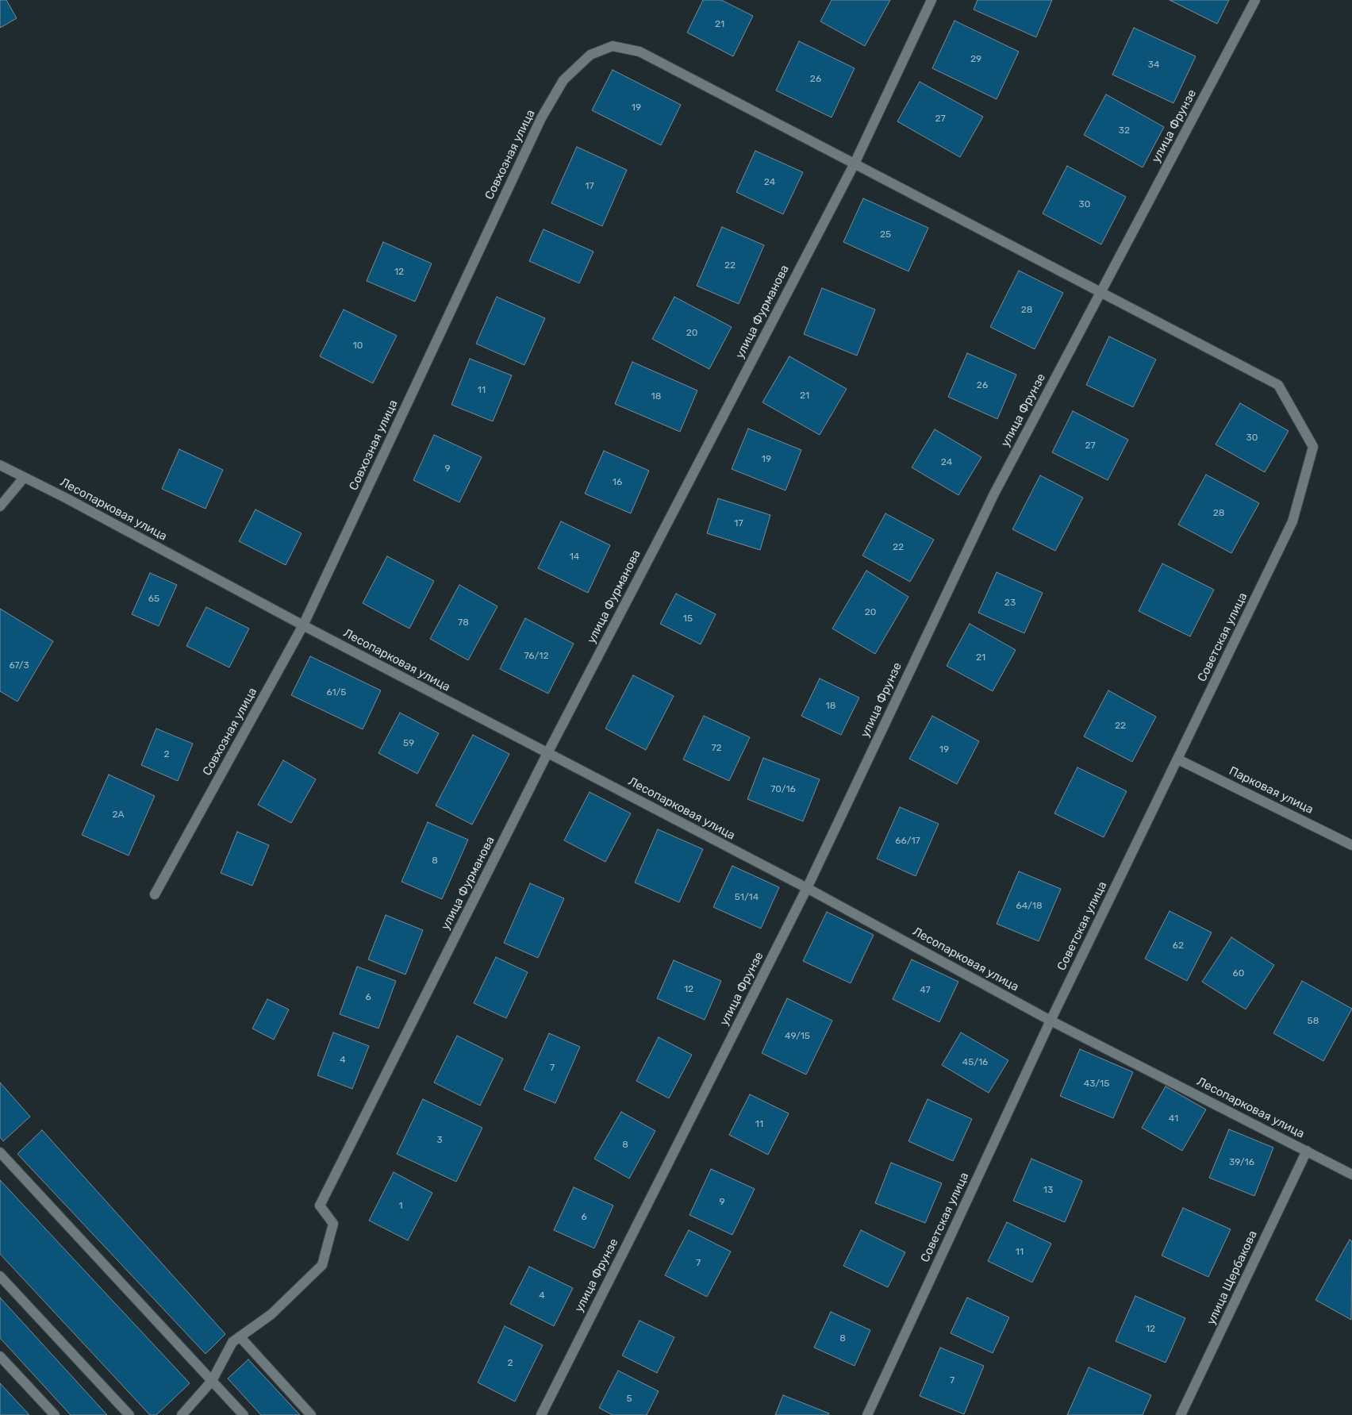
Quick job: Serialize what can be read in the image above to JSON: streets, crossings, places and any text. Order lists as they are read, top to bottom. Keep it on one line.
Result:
{"streets":{"street":["улица Фрунзе","Совхозная улица","улица Фурманова","Лесопарковая улица","Советская улица","Парковая улица","улица Щербакова"]},"crossings":[["улица Фрунзе","Совхозная улица"],["улица Фрунзе","Лесопарковая улица"],["Совхозная улица","улица Фурманова"],["Совхозная улица","Лесопарковая улица"],["Совхозная улица","Советская улица"],["улица Фурманова","Лесопарковая улица"],["Лесопарковая улица","Советская улица"],["Лесопарковая улица","улица Щербакова"],["Советская улица","Парковая улица"]],"house_numbers":["21","29","34","26","19","27","32","24","17","30","25","22","12","28","20","10","26","11","21","18","30","27","19","24","9","16","28","17","22","14","65","23","20","15","78","76/12","21","67/3","61/5","18","22","59","72","19","2","70/16","2А","66/17","8","51/14","64/18","62","60","12","47","6","58","49/15","4","45/16","7","43/15","41","11","3","8","39/16","13","9","1","6","11","7","4","12","8","2","7","5"]}
